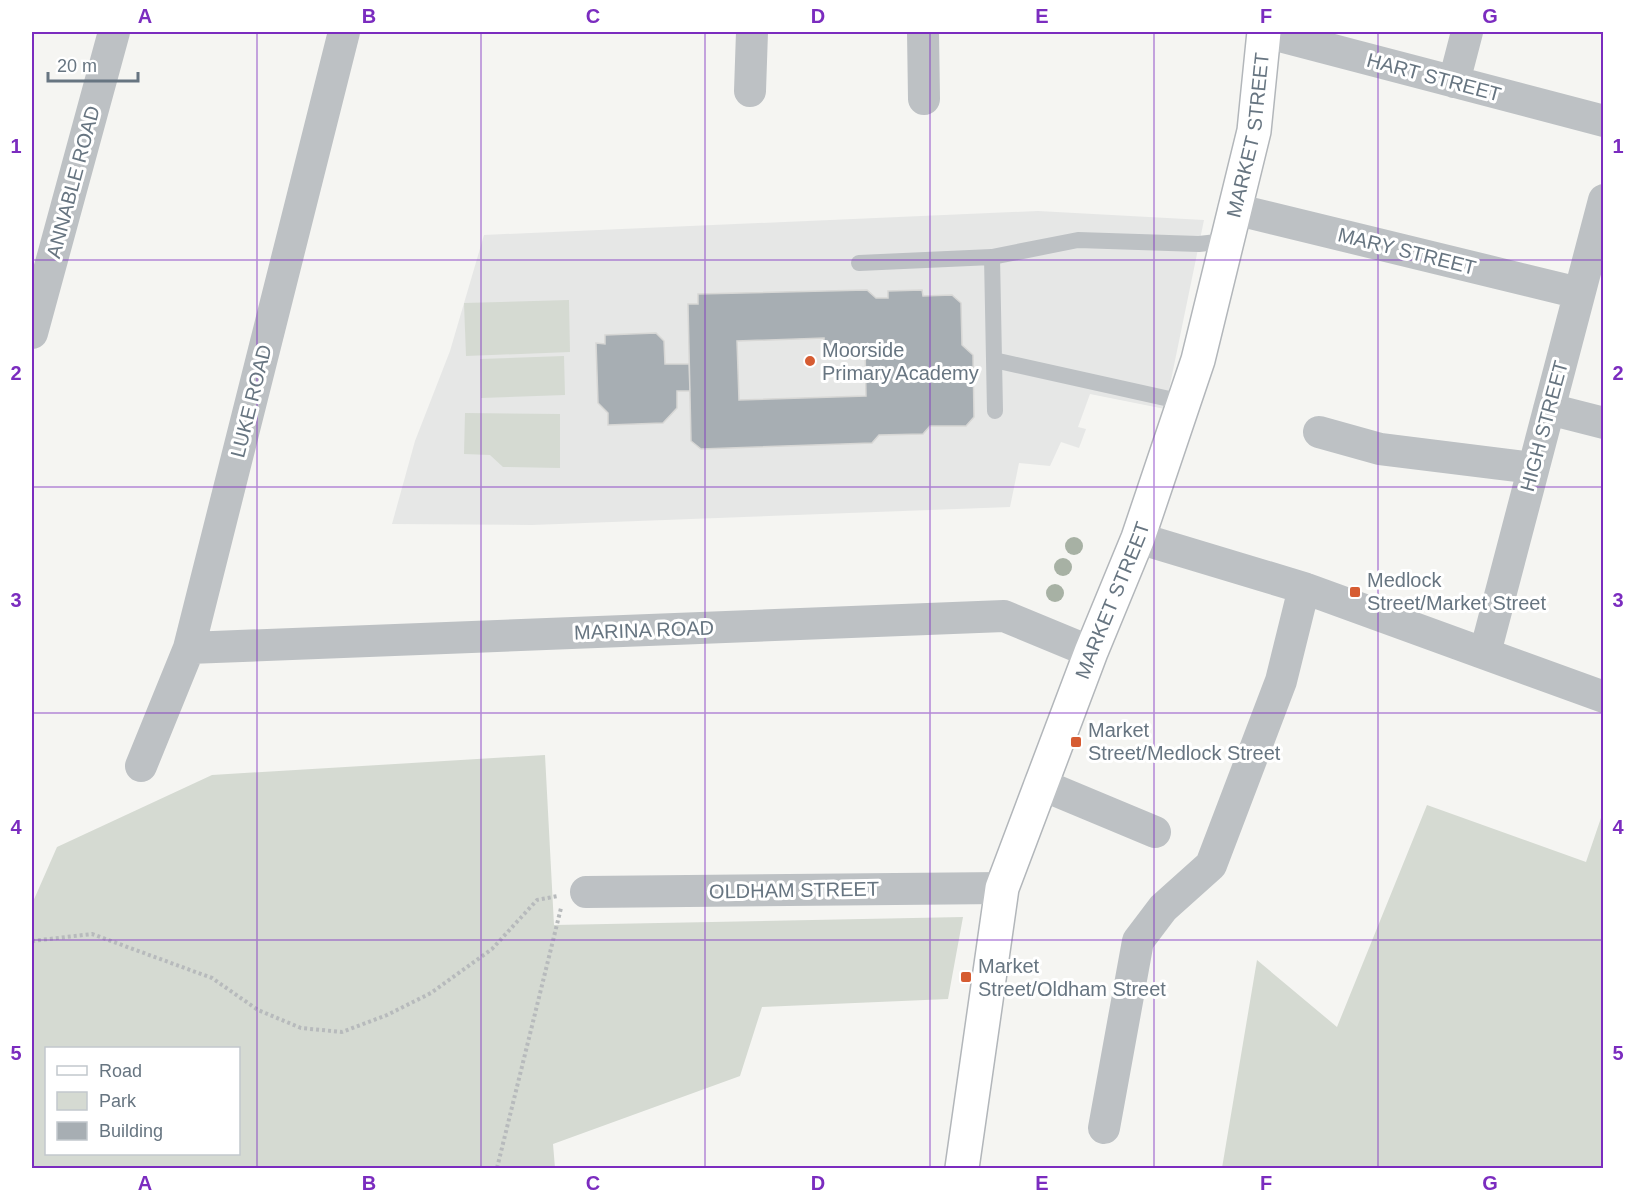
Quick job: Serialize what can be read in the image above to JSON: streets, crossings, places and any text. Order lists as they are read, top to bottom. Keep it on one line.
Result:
{"streets":{"street":["HART STREET","MARKET STREET","ANNABLE ROAD","MARY STREET","LUKE ROAD","HIGH STREET","MARINA ROAD","OLDHAM STREET"]},"crossings":[["HART STREET","MARKET STREET"],["MARKET STREET","MARY STREET"],["MARKET STREET","MARINA ROAD"],["MARKET STREET","OLDHAM STREET"],["MARY STREET","HIGH STREET"],["LUKE ROAD","MARINA ROAD"]],"places":{"other":["Moorside Primary Academy"],"transit":["Medlock Street/Market Street","Market Street/Medlock Street","Market Street/Oldham Street"]},"legend":["Road","Park","Building"],"scale_bar":"20 m","grid":{"columns":["A","B","C","D","E","F","G"],"rows":["1","2","3","4","5"]}}
